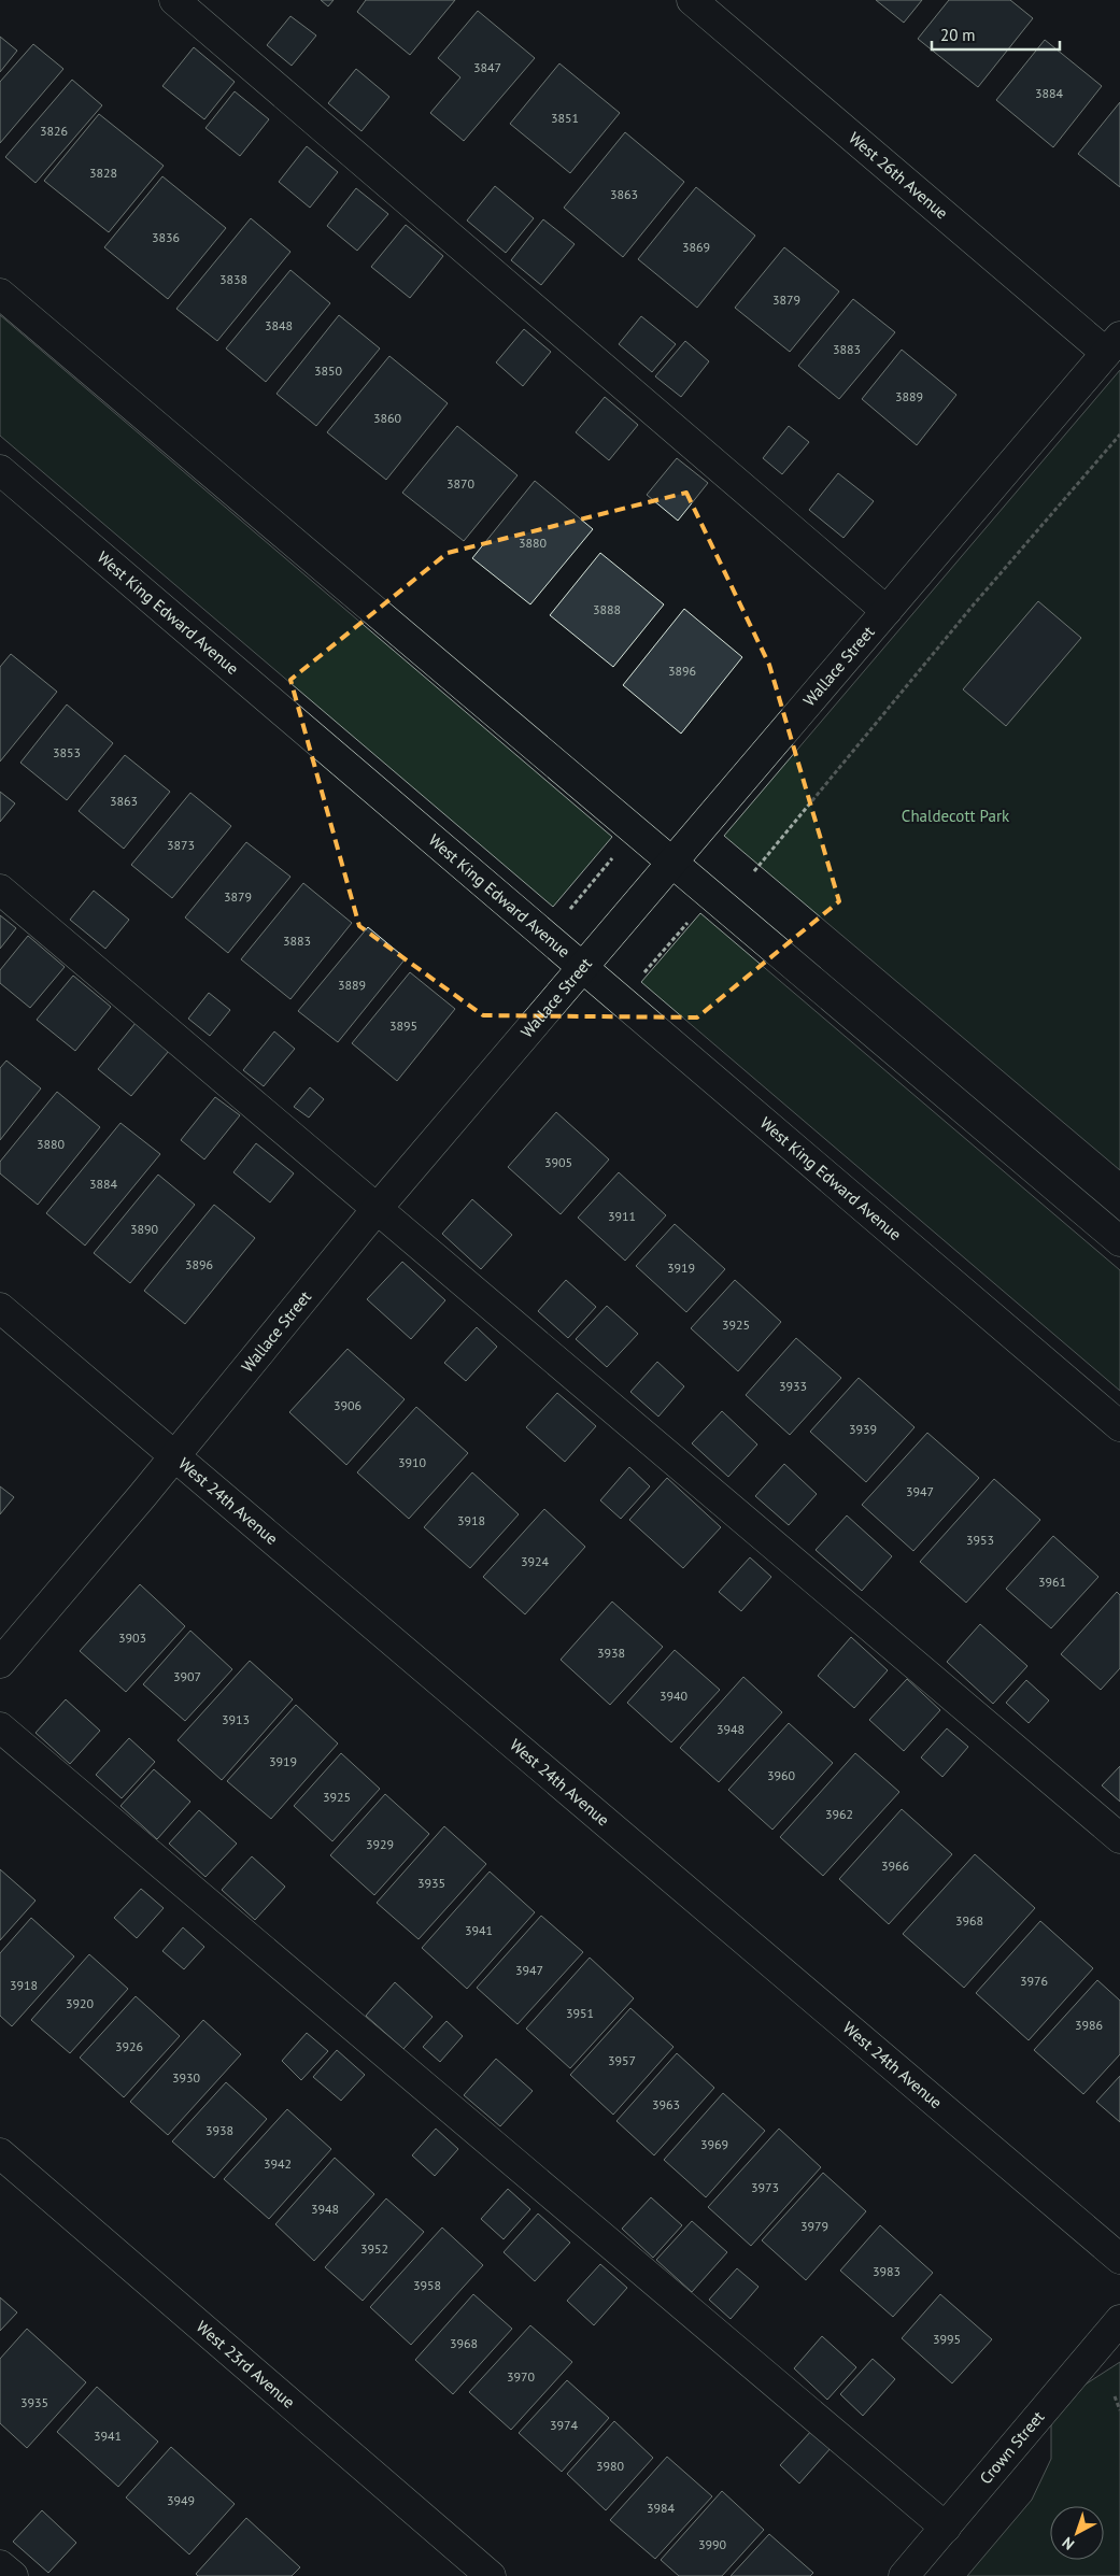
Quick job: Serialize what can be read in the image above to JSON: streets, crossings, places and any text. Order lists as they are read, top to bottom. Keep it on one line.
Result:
{"streets":{"street":["West 26th Avenue","West King Edward Avenue","Wallace Street","West 24th Avenue","West 23rd Avenue","Crown Street"]},"crossings":[["West 26th Avenue","Wallace Street"],["West King Edward Avenue","Wallace Street"],["Wallace Street","West 24th Avenue"]],"parks":["Chaldecott Park"],"house_numbers":["3847","3884","3851","3826","3828","3863","3836","3869","3838","3879","3848","3883","3850","3889","3860","3870","3880","3888","3896","3853","3863","3873","3879","3883","3889","3895","3880","3905","3884","3911","3890","3896","3919","3925","3933","3906","3939","3910","3947","3918","3953","3924","3961","3903","3938","3907","3940","3913","3948","3919","3960","3925","3962","3929","3966","3935","3968","3941","3947","3976","3918","3920","3951","3986","3926","3957","3930","3963","3938","3969","3942","3973","3948","3979","3952","3983","3958","3995","3968","3970","3935","3974","3941","3980","3949","3984","3990"],"scale_bar":"20 m","north":"bottom left"}
